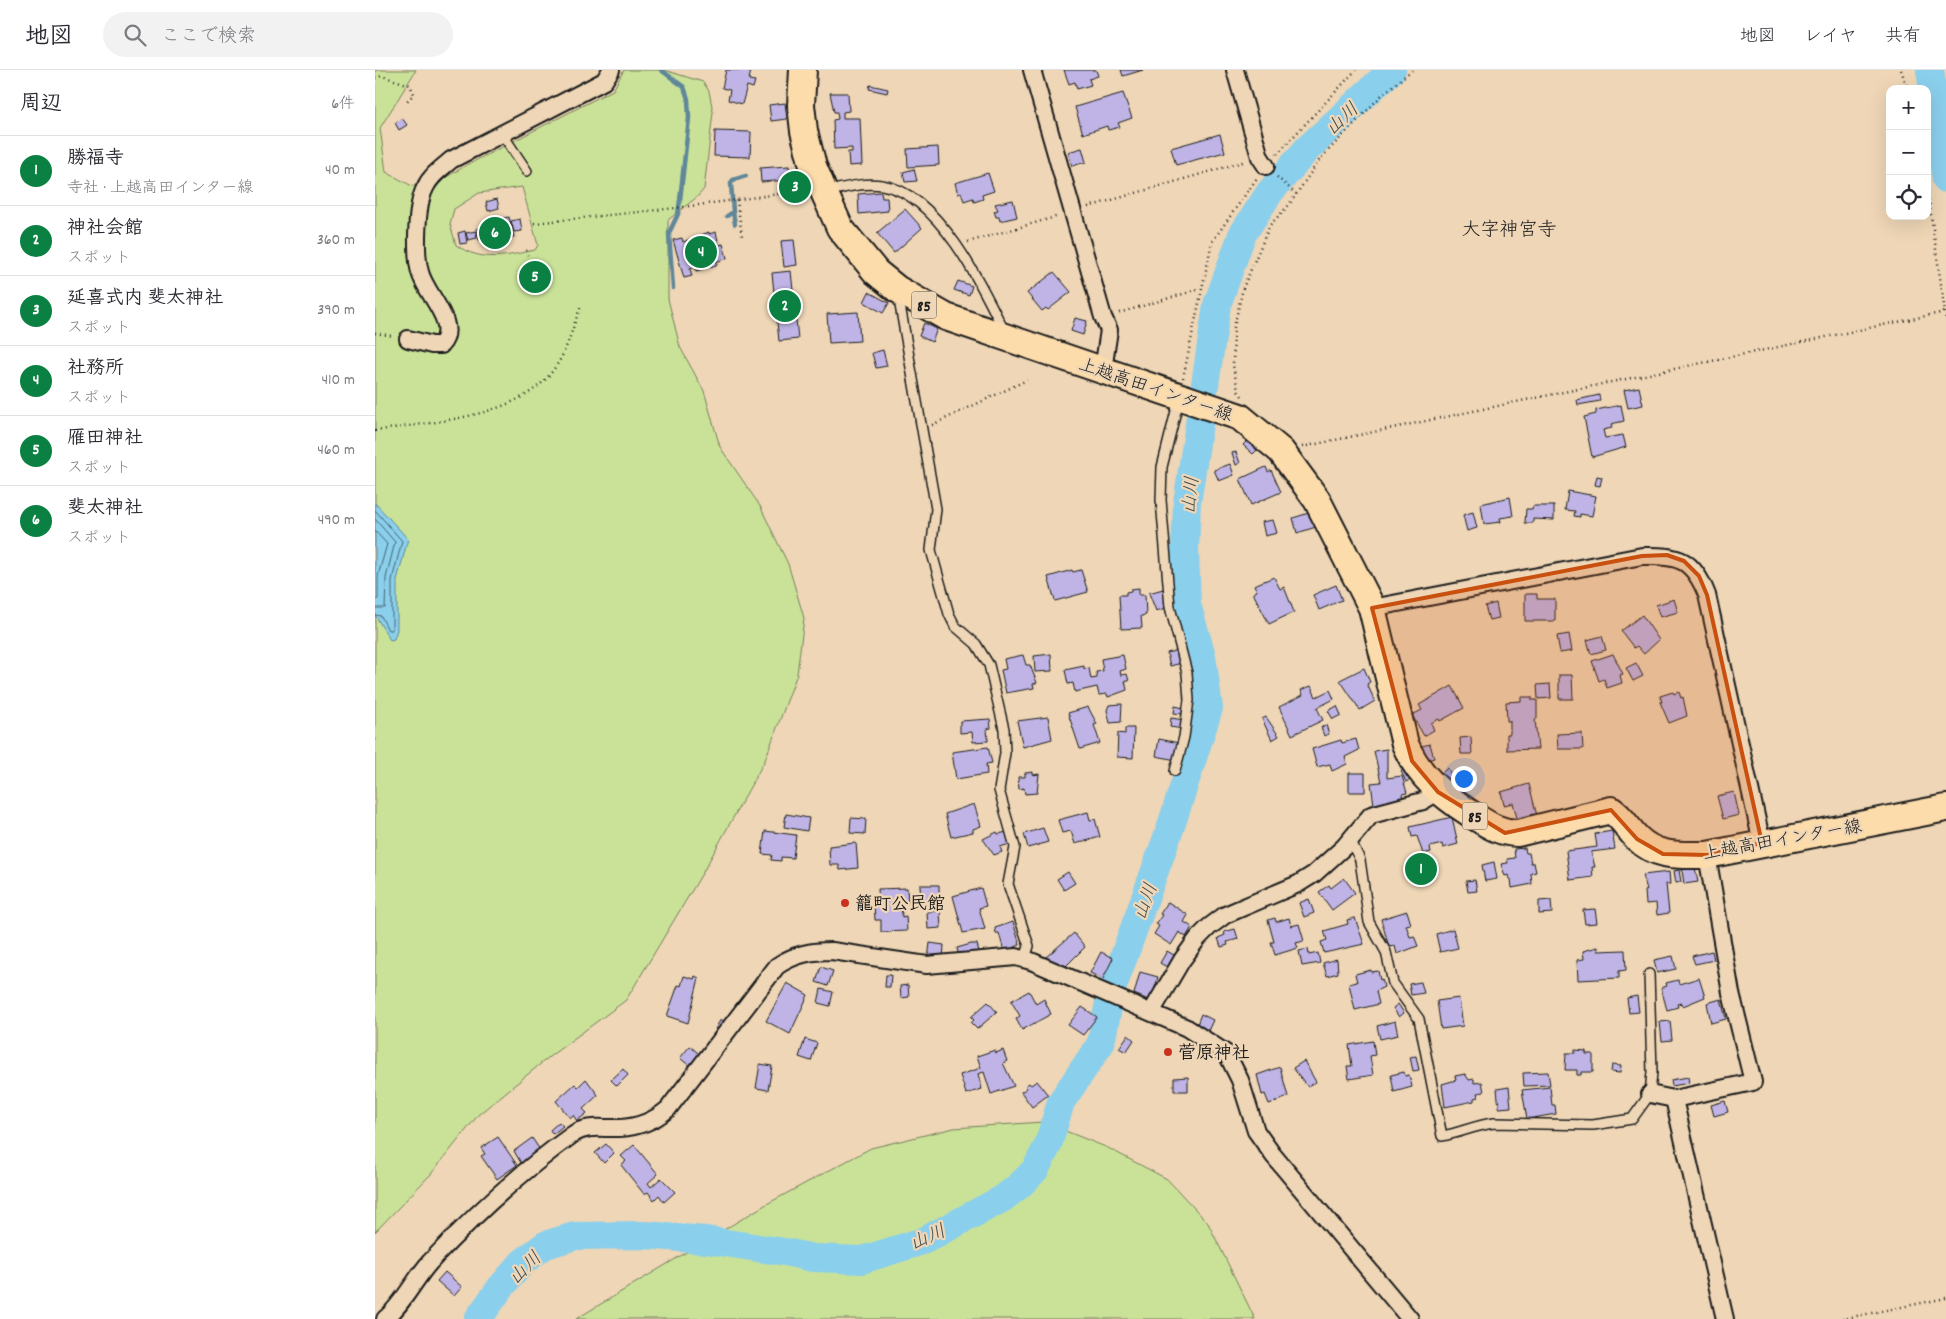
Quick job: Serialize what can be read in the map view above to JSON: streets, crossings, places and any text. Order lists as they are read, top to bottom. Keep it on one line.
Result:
{"streets":{"main road":["85","上越高田インター線"]},"districts":["大字神宮寺"],"water":["山川"],"places":["籠町公民館","菅原神社"],"page":{"header":"地図","search":"ここで検索","nav":["地図","レイヤ","共有"],"heading":["周辺","6件"],"map_buttons":["+","−"],"list":[{"mark":"1","name":"勝福寺","note":"寺社 · 上越高田インター線","value":"40 m"},{"mark":"2","name":"神社会館","note":"スポット","value":"360 m"},{"mark":"3","name":"延喜式内 斐太神社","note":"スポット","value":"390 m"},{"mark":"4","name":"社務所","note":"スポット","value":"410 m"},{"mark":"5","name":"雁田神社","note":"スポット","value":"460 m"},{"mark":"6","name":"斐太神社","note":"スポット","value":"490 m"}],"pins":["3","6","4","5","2","1"]}}
